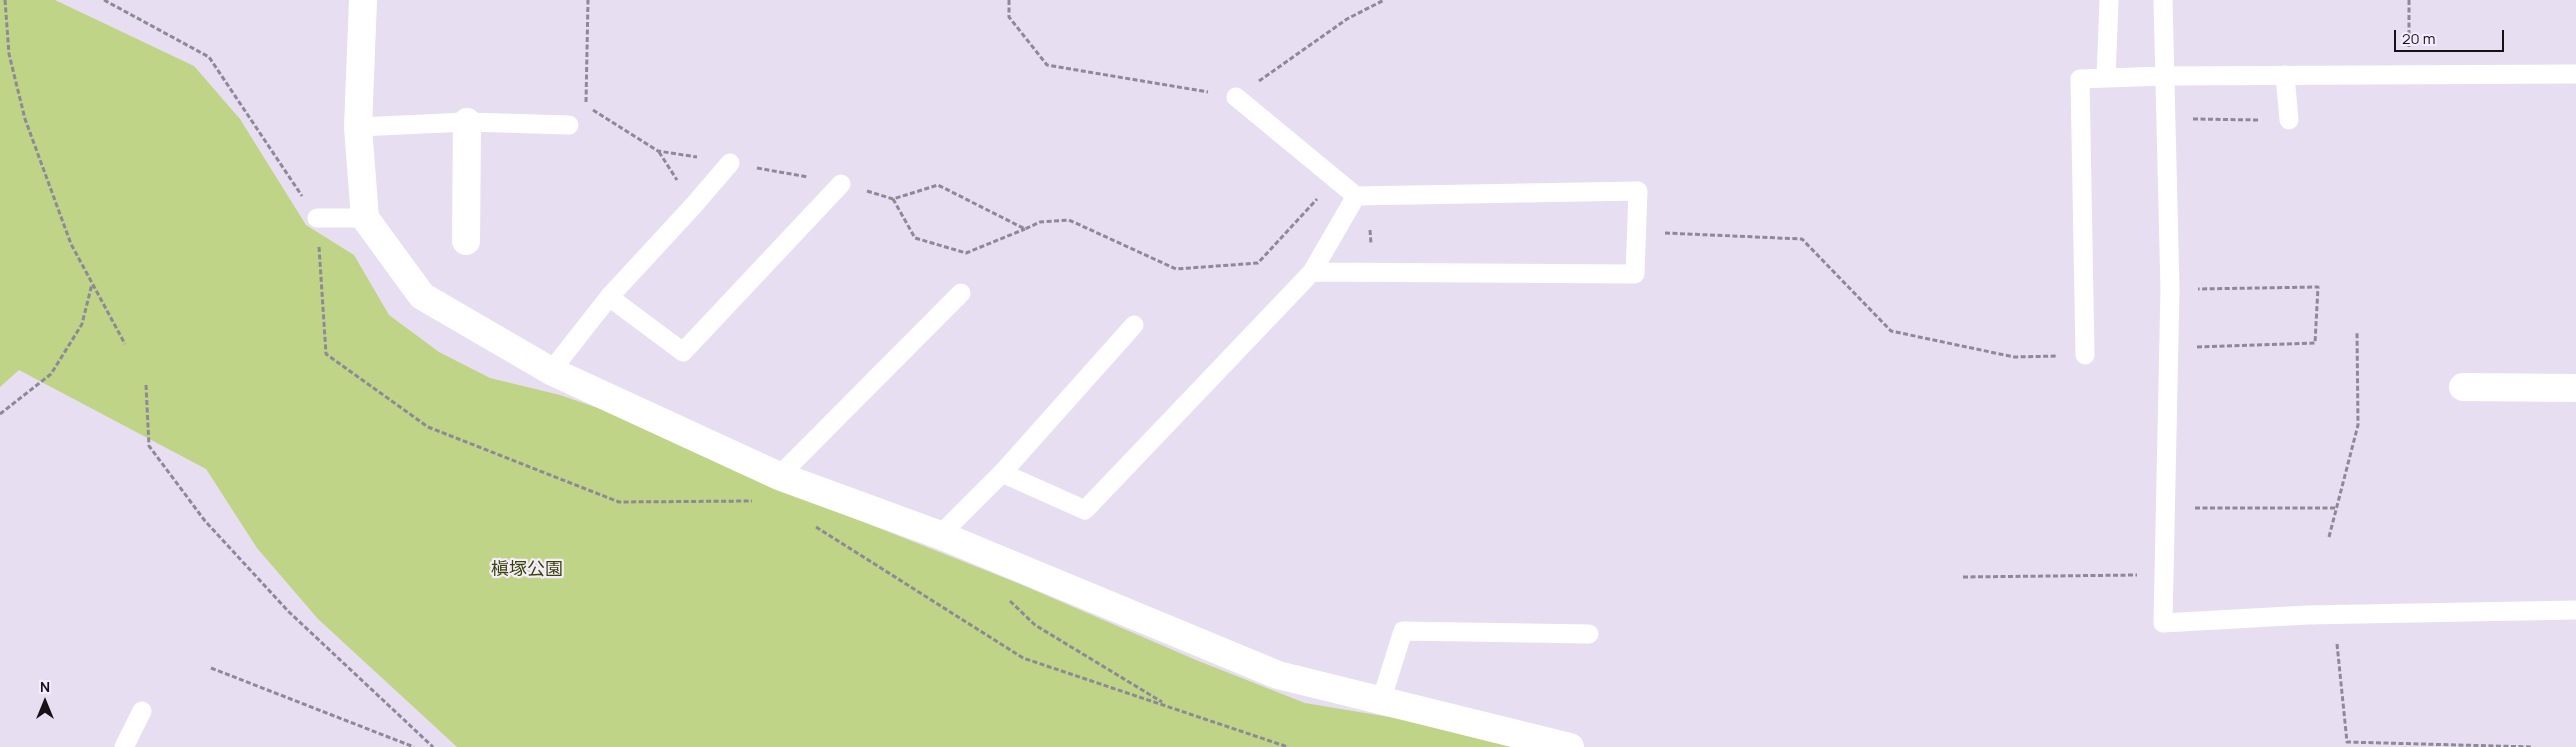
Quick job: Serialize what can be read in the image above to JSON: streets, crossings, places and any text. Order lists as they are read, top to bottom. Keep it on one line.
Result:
{"parks":["槇塚公園"],"scale_bar":"20 m","north":"top"}
